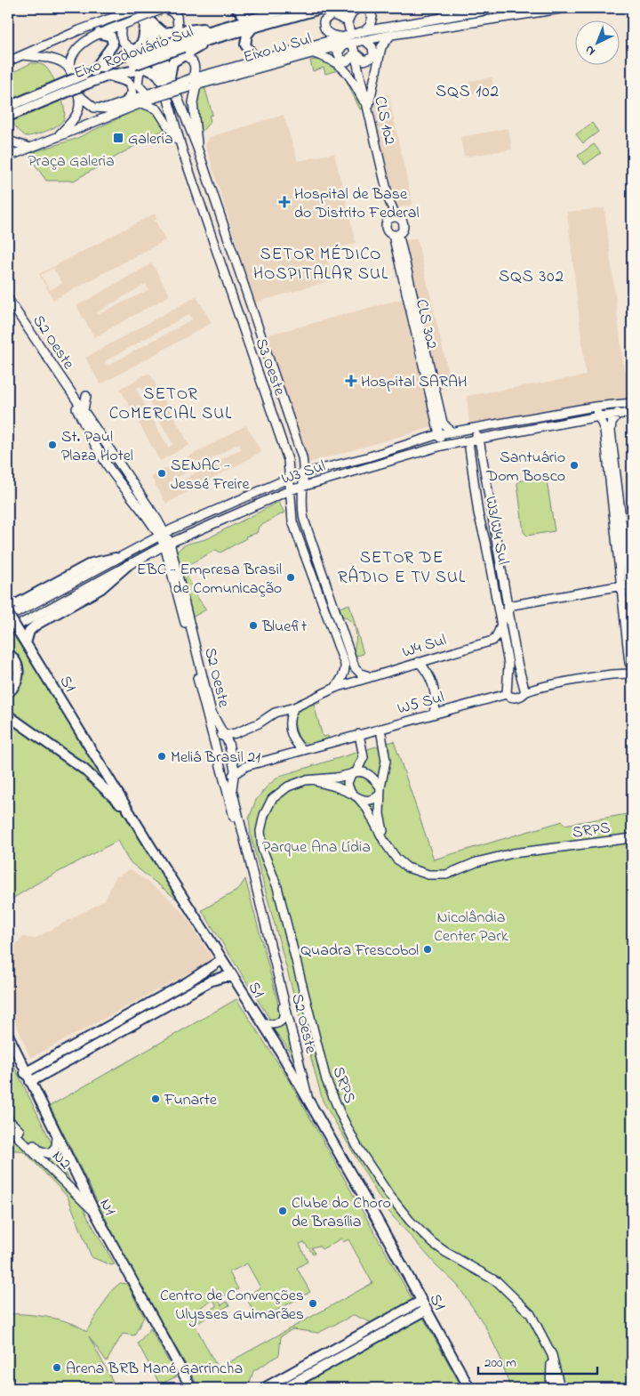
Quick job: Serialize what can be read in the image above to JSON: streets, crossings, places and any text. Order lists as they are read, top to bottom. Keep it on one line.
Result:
{"streets":{"highway":["Eixo Rodoviário Sul","S1","N1"],"main road":["Eixo W Sul","CLS 102","CLS 302","S2 Oeste","S3 Oeste","W3 Sul","W3/W4 Sul","W4 Sul","W5 Sul","SRPS","N2"]},"crossings":[["CLS 302","W3 Sul"],["S2 Oeste","W3 Sul"],["S2 Oeste","W4 Sul"],["S2 Oeste","S1"],["S2 Oeste","W5 Sul"],["S3 Oeste","W3 Sul"],["W3 Sul","W3/W4 Sul"],["W3/W4 Sul","W4 Sul"],["W3/W4 Sul","W5 Sul"],["W5 Sul","SRPS"],["N2","N1"]],"districts":["SQS 102","SETOR MÉDICO HOSPITALAR SUL","SQS 302","SETOR COMERCIAL SUL","SETOR DE RÁDIO E TV SUL"],"parks":["Praça Galeria","Parque Ana Lídia","Nicolândia Center Park"],"places":{"transit":["Galeria"],"health":["Hospital de Base do Distrito Federal","Hospital SARAH"],"other":["St. Paul Plaza Hotel","Santuário Dom Bosco","SENAC - Jessé Freire","EBC - Empresa Brasil de Comunicação","Bluefit","Meliá Brasil 21","Quadra Frescobol","Funarte","Clube do Choro de Brasília","Centro de Convenções Ulysses Guimarães","Arena BRB Mané Garrincha"]},"scale_bar":"200 m","north":"bottom left"}
